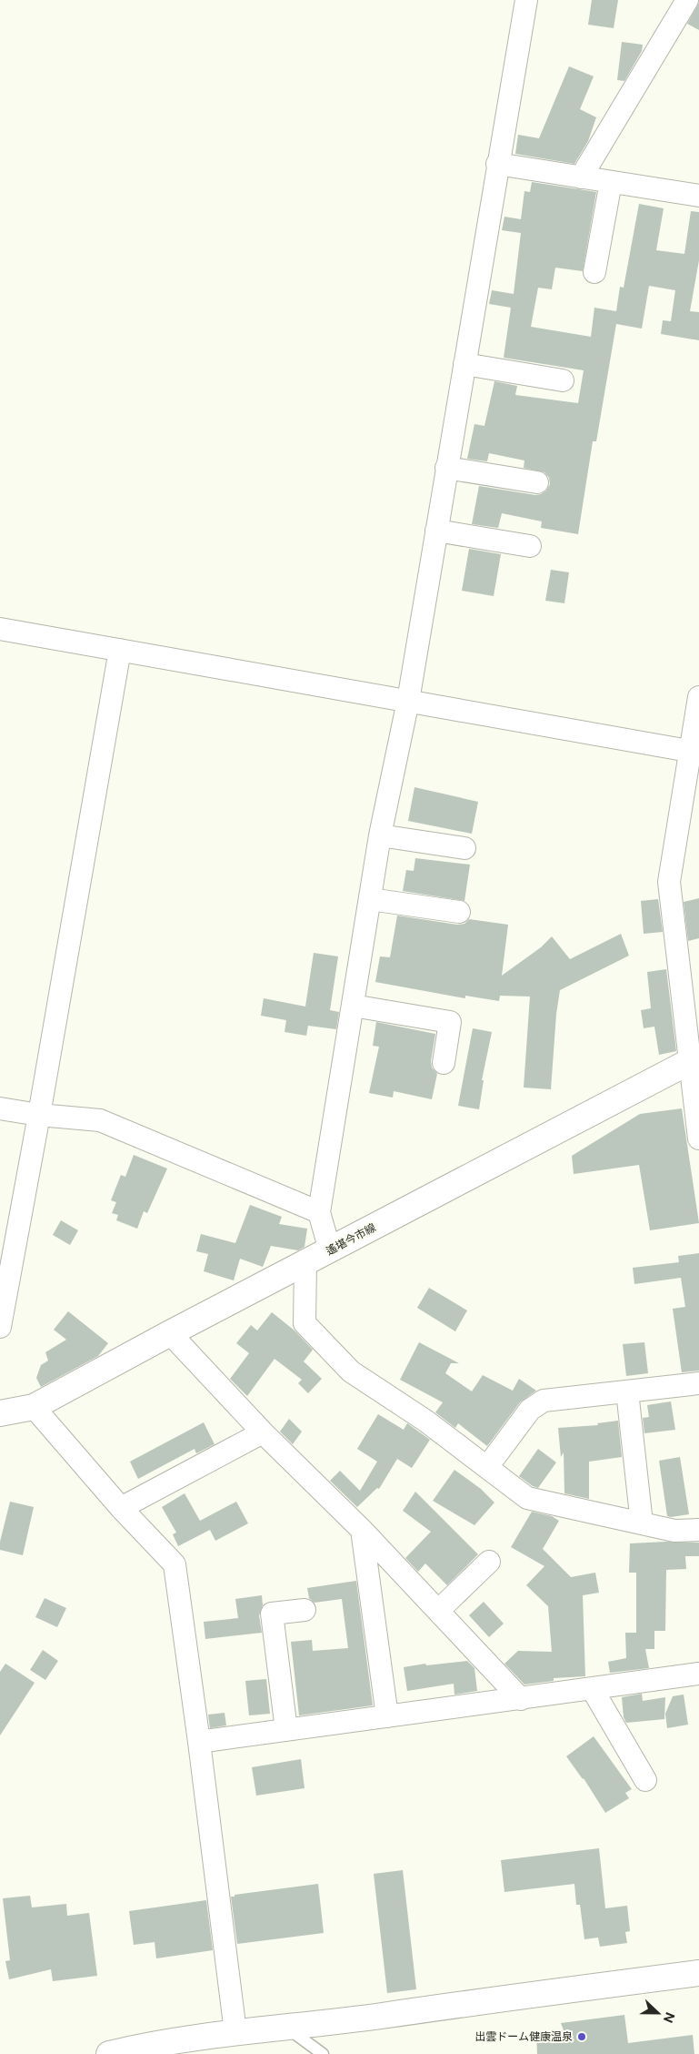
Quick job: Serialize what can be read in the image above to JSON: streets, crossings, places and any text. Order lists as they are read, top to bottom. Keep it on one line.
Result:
{"streets":{"main road":["遙堪今市線"]},"places":["出雲ドーム健康温泉"],"north":"right"}
